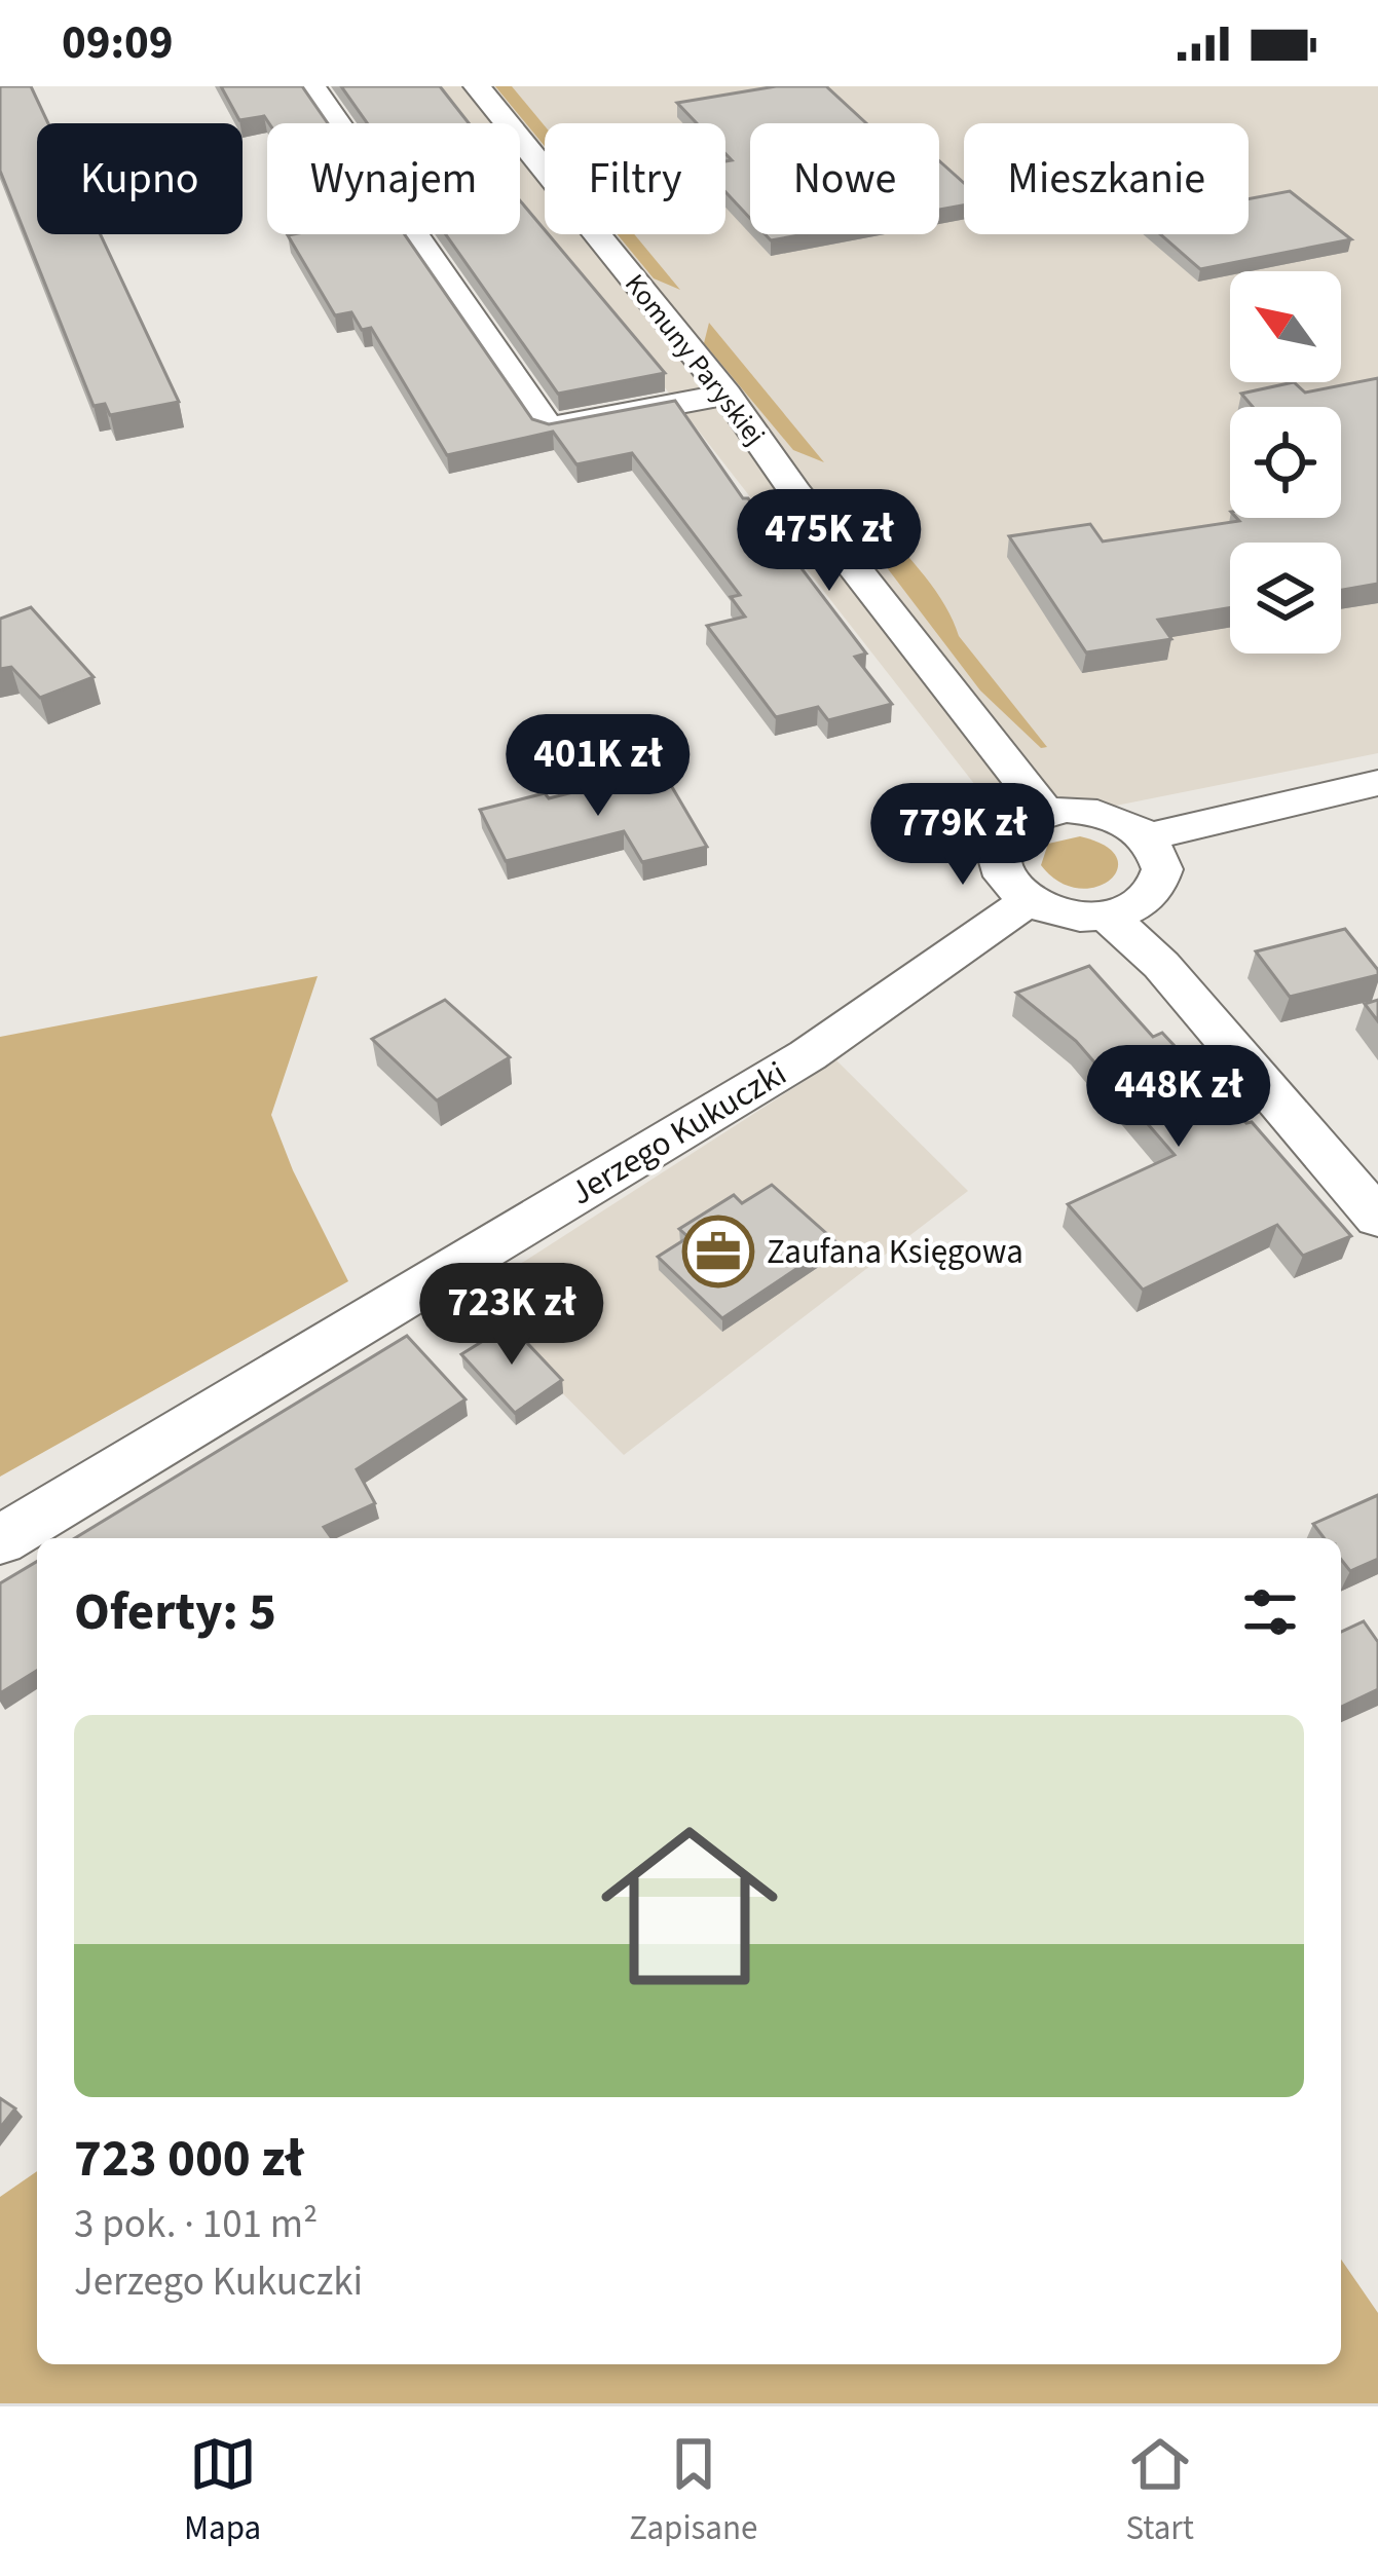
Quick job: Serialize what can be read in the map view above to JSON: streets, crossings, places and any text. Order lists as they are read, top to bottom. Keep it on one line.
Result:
{"streets":{"street":["Komuny Paryskiej","Jerzego Kukuczki"]},"crossings":[["Komuny Paryskiej","Jerzego Kukuczki"]],"places":{"office":["Zaufana Księgowa"]},"north":"top left","page":{"status":"09:09","chip":["Kupno","Wynajem","Filtry","Nowe","Mieszkanie"],"price":["475K zł","401K zł","779K zł","448K zł","723K zł"],"heading":"Oferty: 5","list":[{"name":"723 000 zł","note":"3 pok. · 101 m² · Jerzego Kukuczki"}],"tabs":["Mapa","Zapisane","Start"]}}
